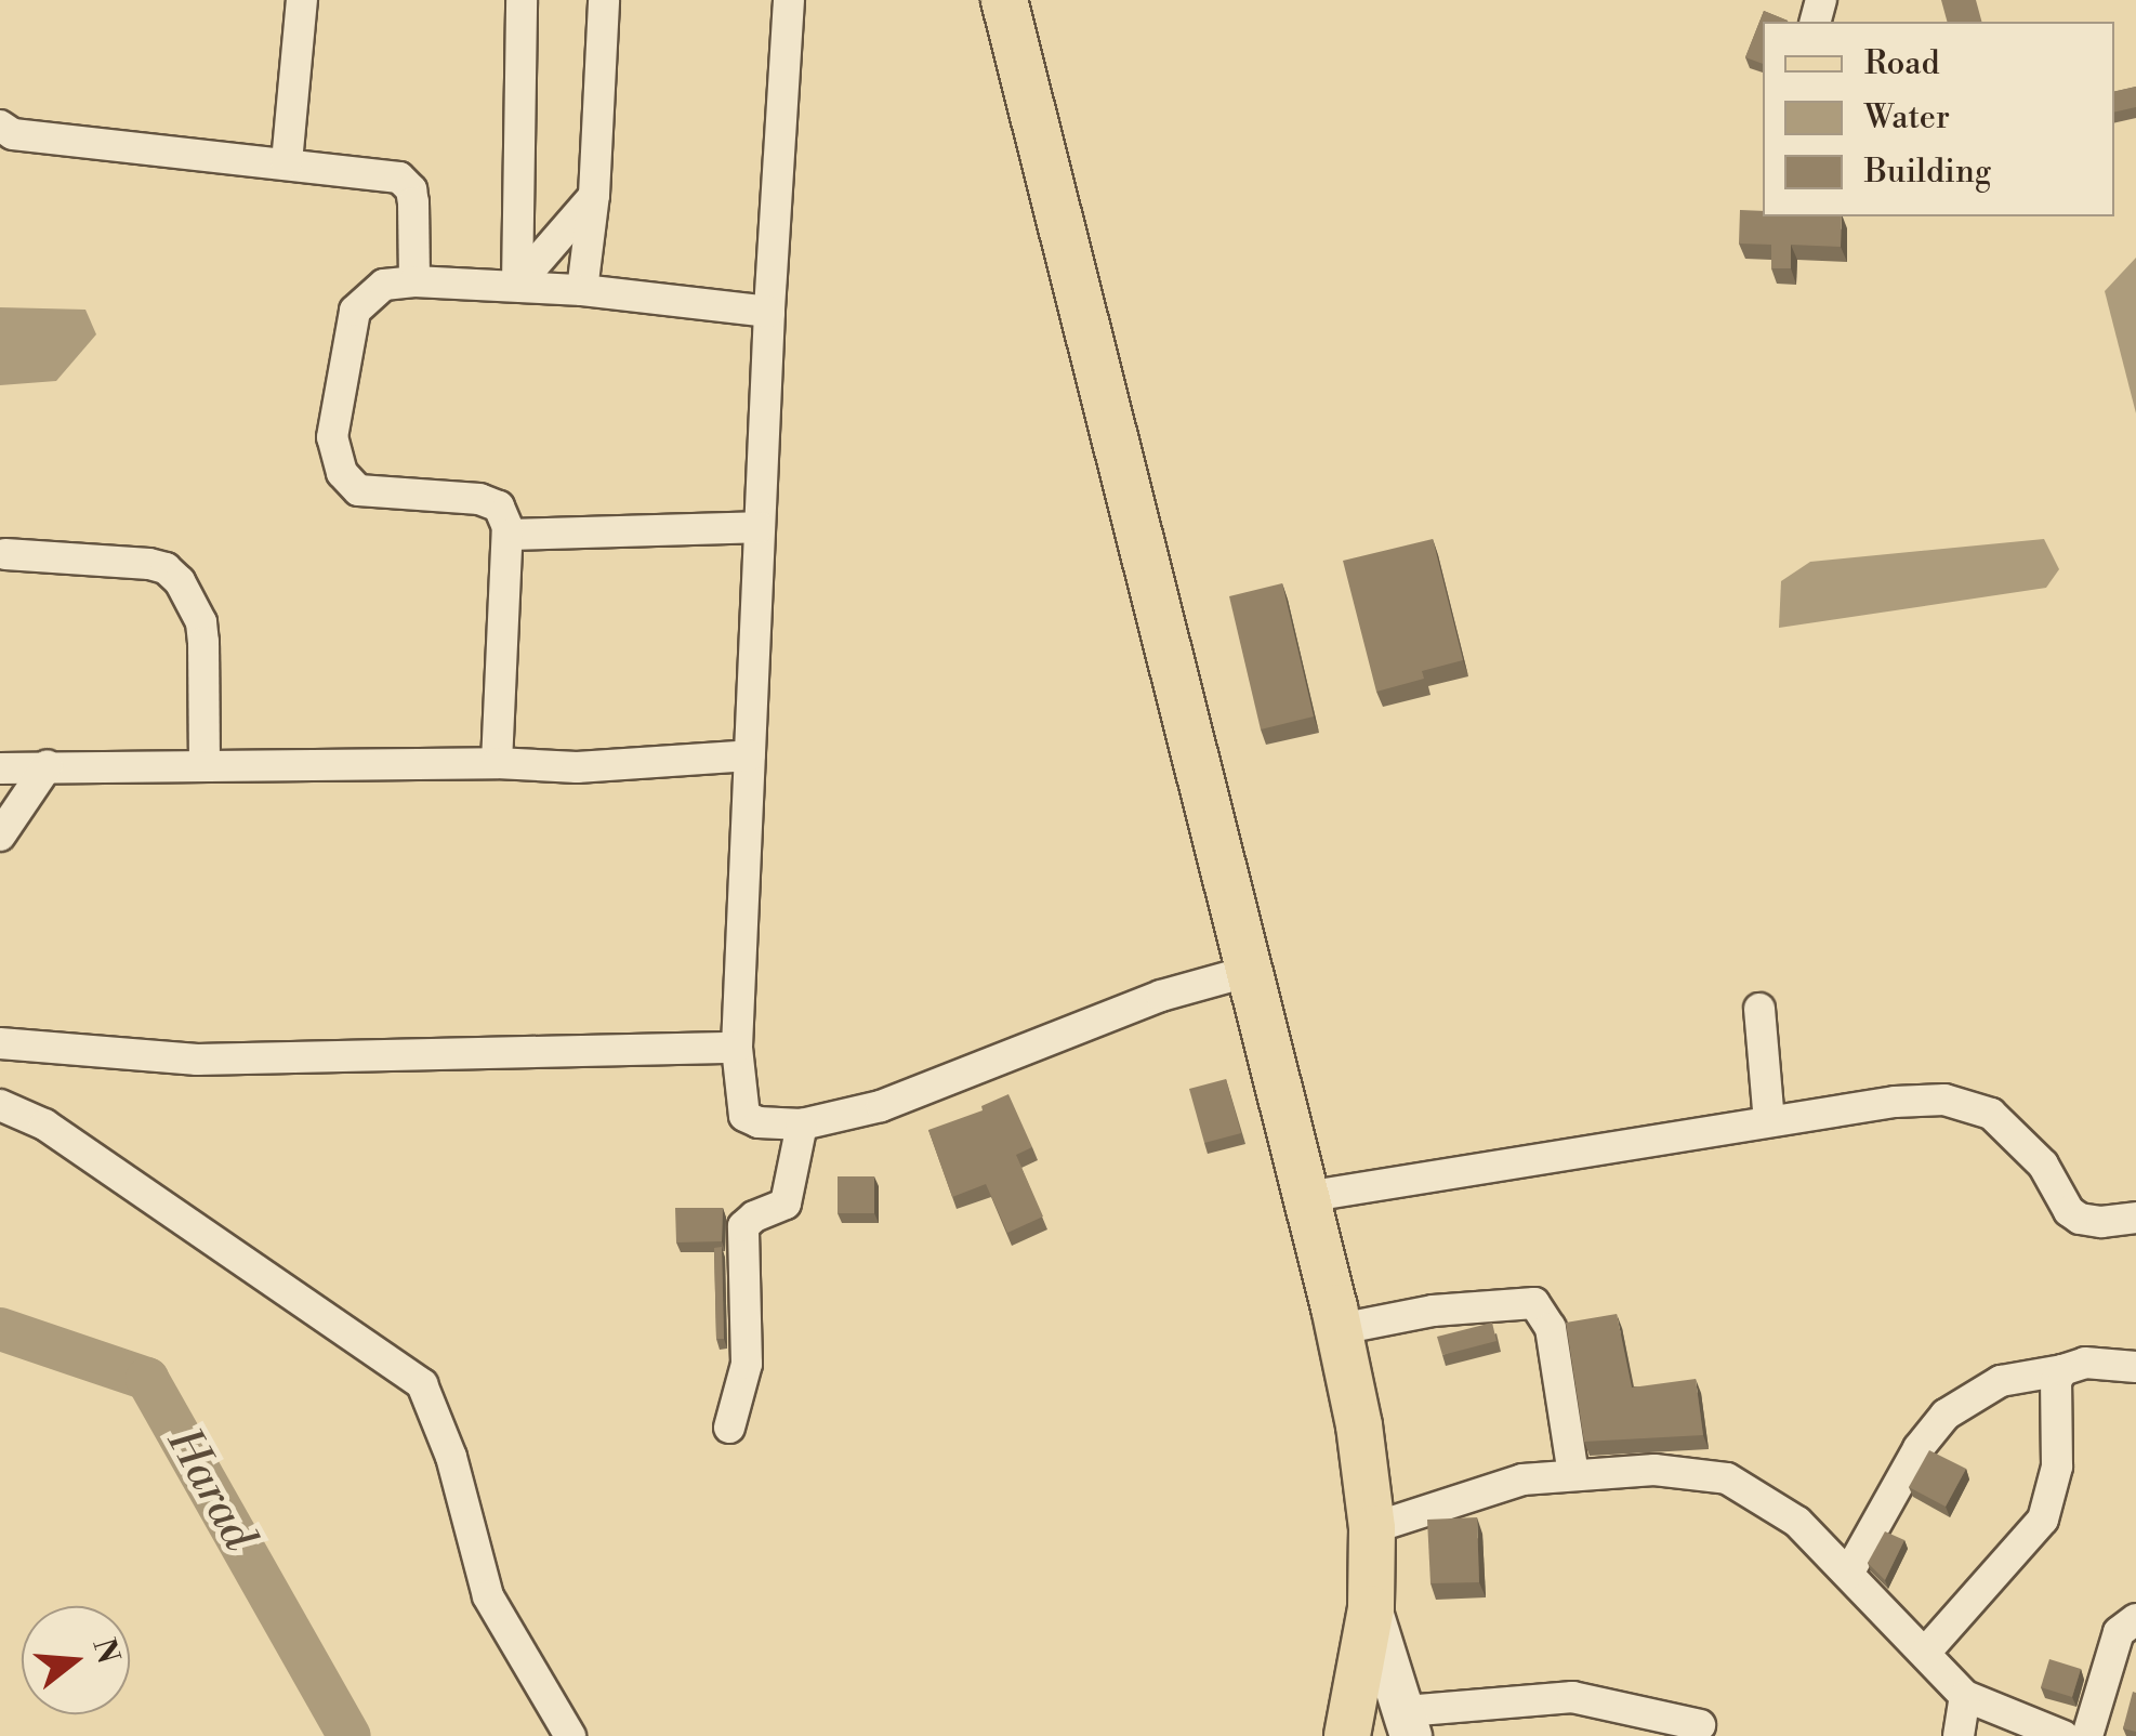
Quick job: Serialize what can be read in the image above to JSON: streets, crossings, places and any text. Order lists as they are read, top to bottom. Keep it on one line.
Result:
{"water":["Harad"],"legend":["Road","Water","Building"],"north":"right"}
